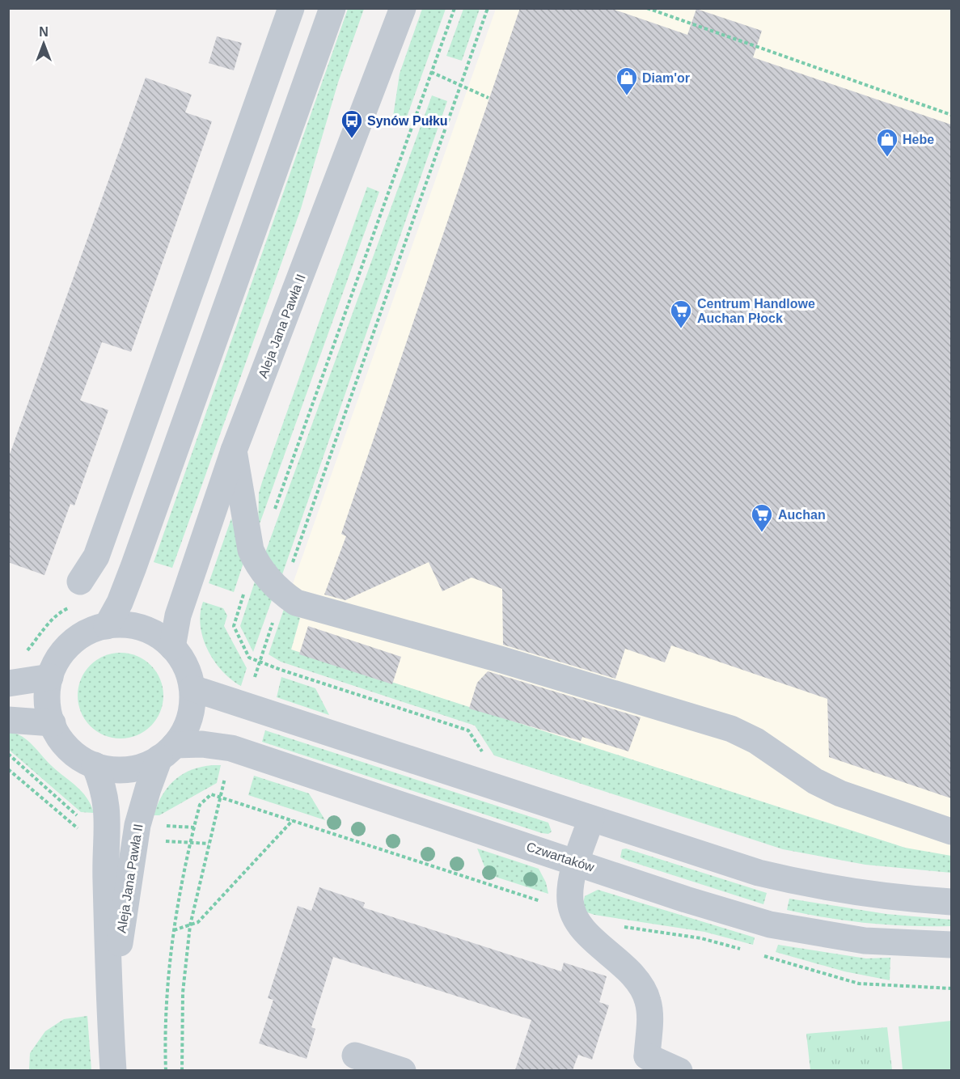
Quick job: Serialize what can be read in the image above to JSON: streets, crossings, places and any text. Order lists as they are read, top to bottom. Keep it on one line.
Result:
{"streets":{"street":["Aleja Jana Pawła II","Czwartaków"]},"crossings":[["Aleja Jana Pawła II","Czwartaków"]],"places":{"shop":["Diam'or","Hebe"],"bus stop":["Synów Pułku"],"supermarket":["Centrum Handlowe Auchan Płock","Auchan"]},"north":"top"}
